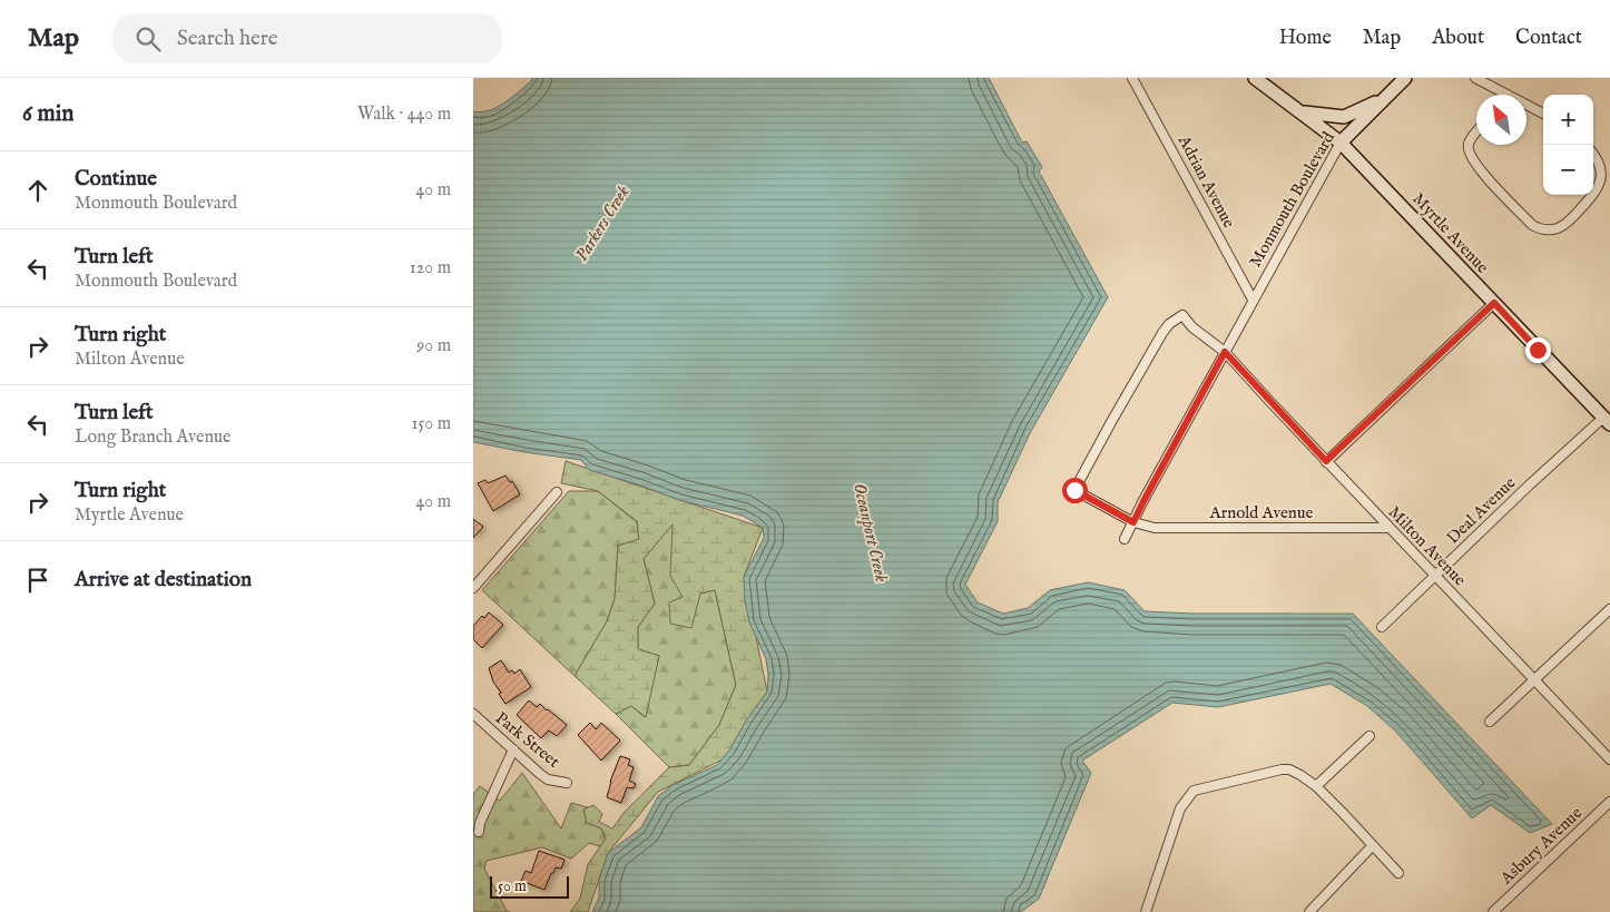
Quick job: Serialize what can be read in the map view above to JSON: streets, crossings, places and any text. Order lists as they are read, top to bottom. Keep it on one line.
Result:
{"streets":{"street":["Adrian Avenue","Monmouth Boulevard","Myrtle Avenue","Deal Avenue","Arnold Avenue","Milton Avenue","Park Street","Asbury Avenue"]},"crossings":[["Adrian Avenue","Monmouth Boulevard"],["Monmouth Boulevard","Myrtle Avenue"],["Monmouth Boulevard","Arnold Avenue"],["Monmouth Boulevard","Milton Avenue"],["Myrtle Avenue","Deal Avenue"],["Deal Avenue","Milton Avenue"],["Arnold Avenue","Milton Avenue"]],"water":["Parkers Creek","Oceanport Creek"],"scale_bar":"50 m","north":"top left","page":{"header":"Map","search":"Search here","nav":["Home","Map","About","Contact"],"heading":["6 min","Walk · 440 m"],"map_buttons":["+","−"],"list":[["Continue","Monmouth Boulevard","40 m"],["Turn left","Monmouth Boulevard","120 m"],["Turn right","Milton Avenue","90 m"],["Turn left","Long Branch Avenue","150 m"],["Turn right","Myrtle Avenue","40 m"],"Arrive at destination"],"scale":"50 m"}}
